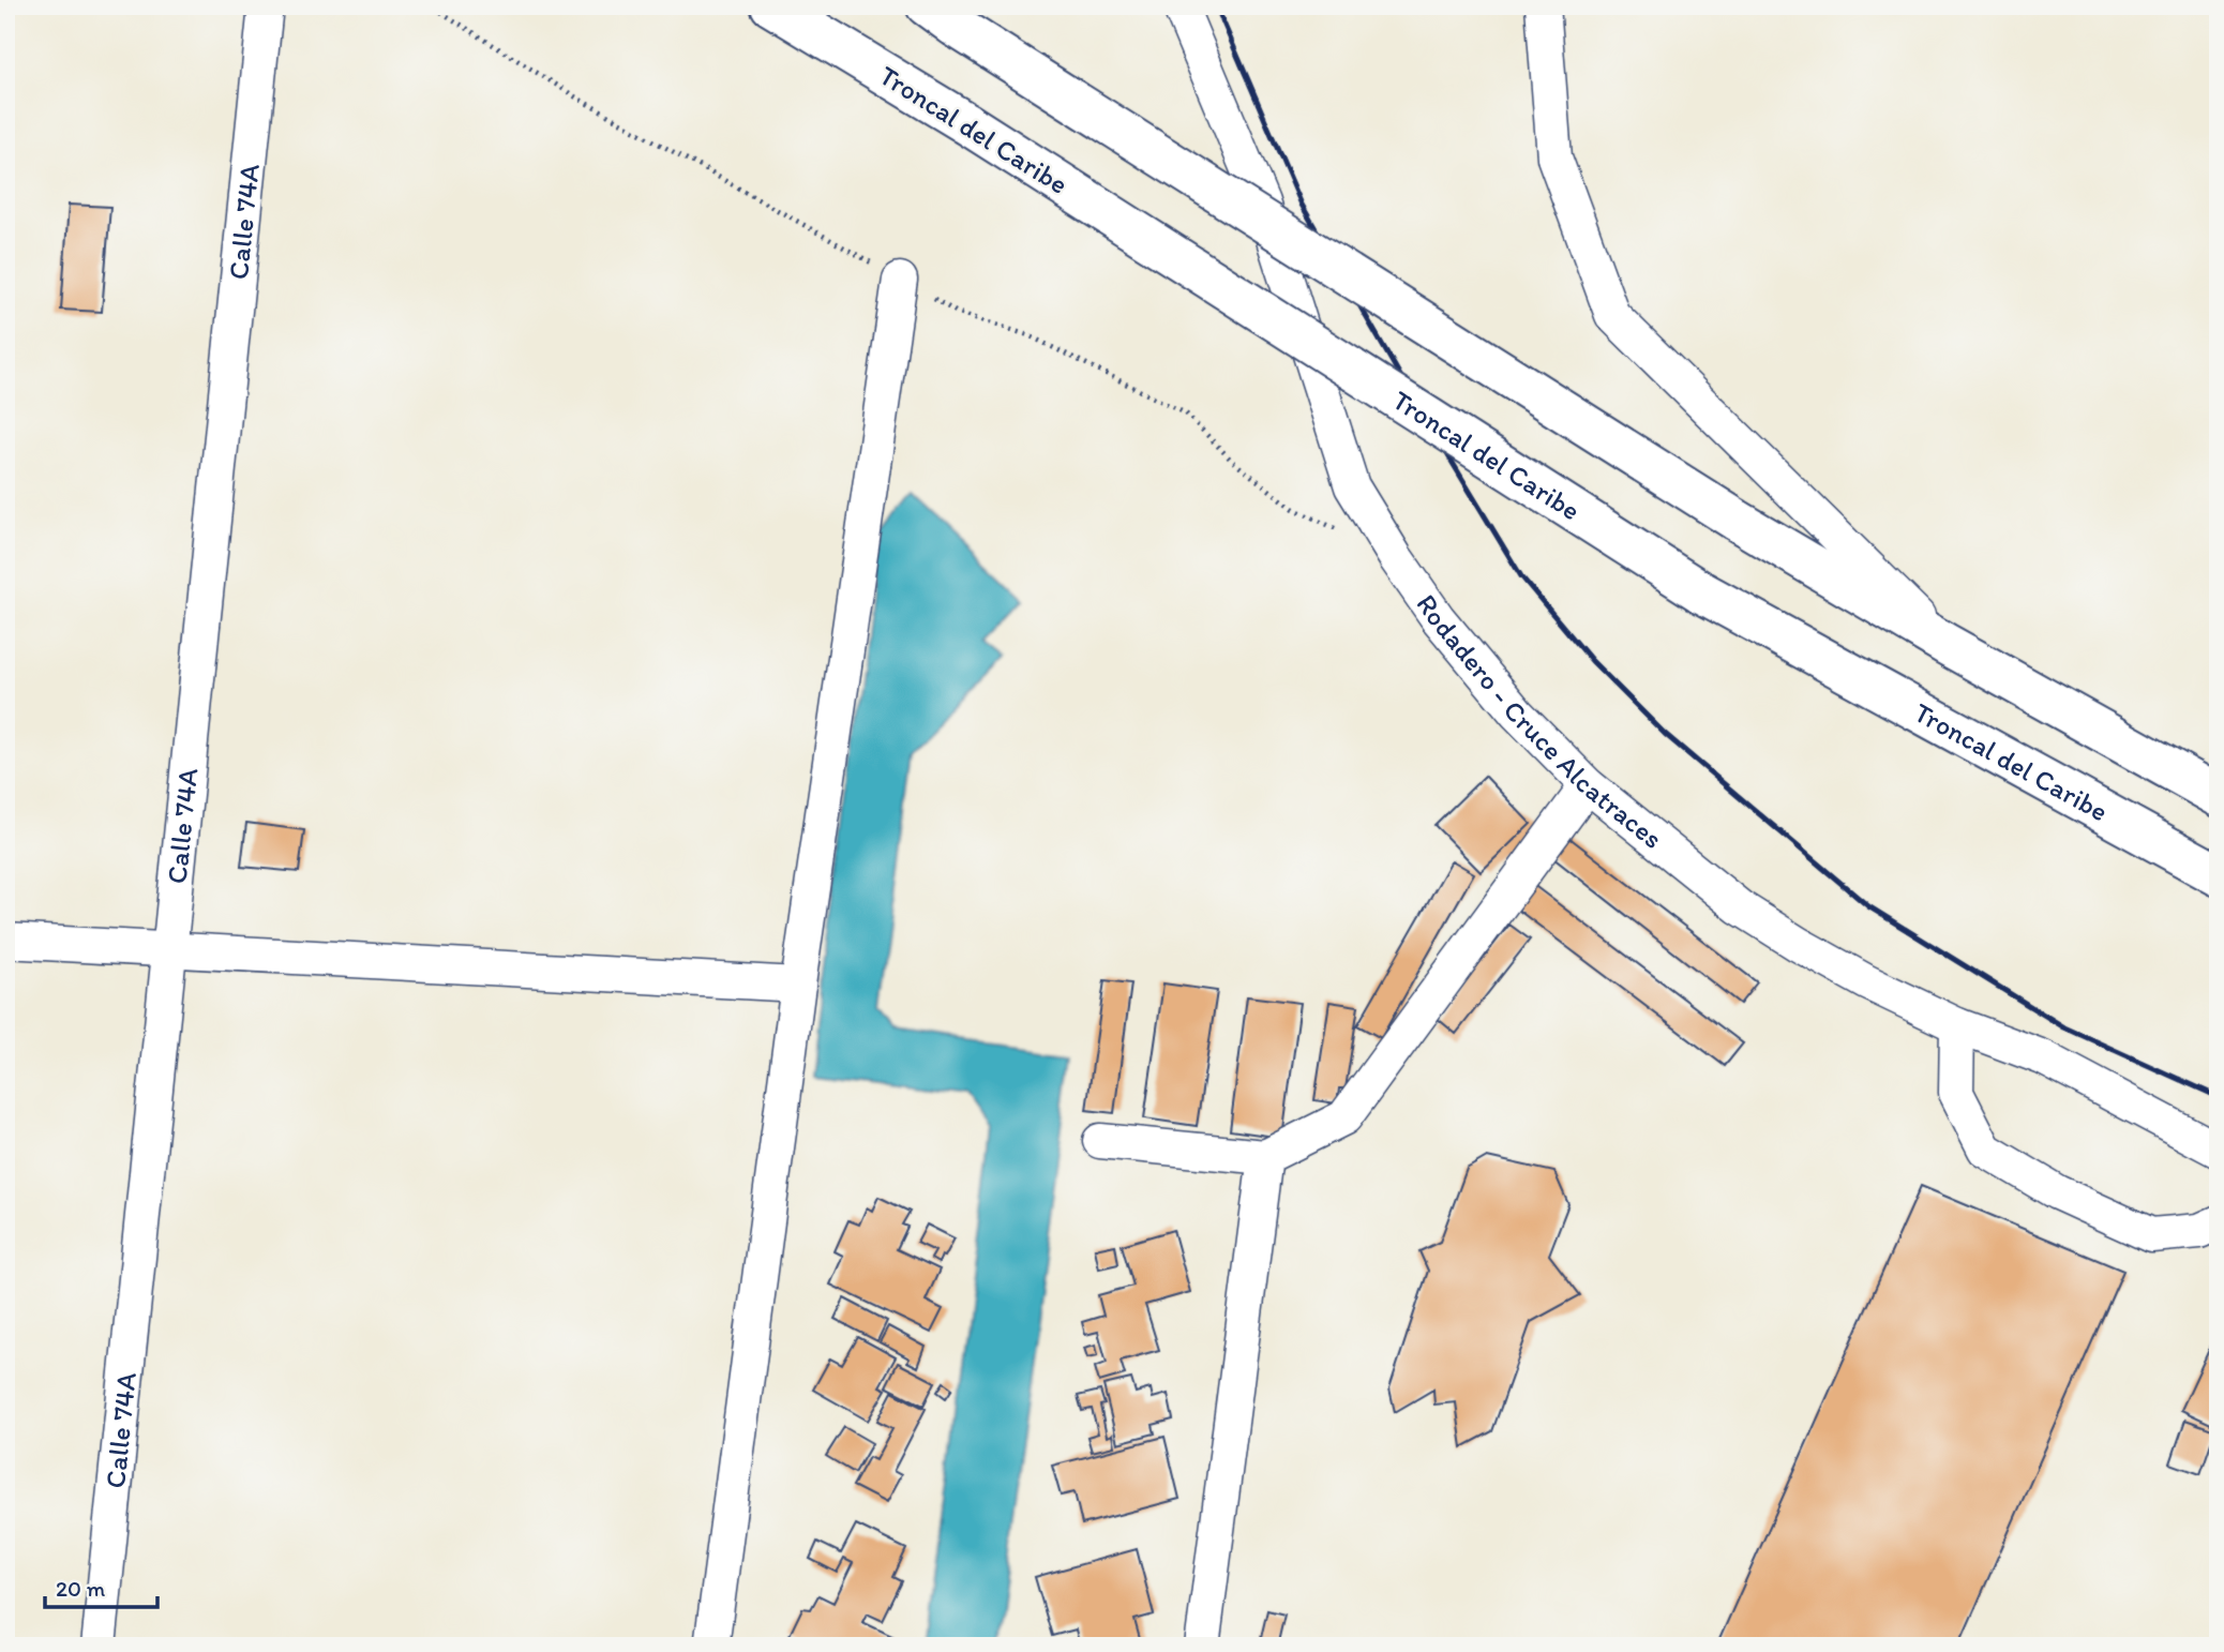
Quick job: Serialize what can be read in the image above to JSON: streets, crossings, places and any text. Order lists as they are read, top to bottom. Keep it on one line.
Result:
{"streets":{"highway":["Troncal del Caribe"],"street":["Calle 74A","Rodadero - Cruce Alcatraces"]},"scale_bar":"20 m"}
